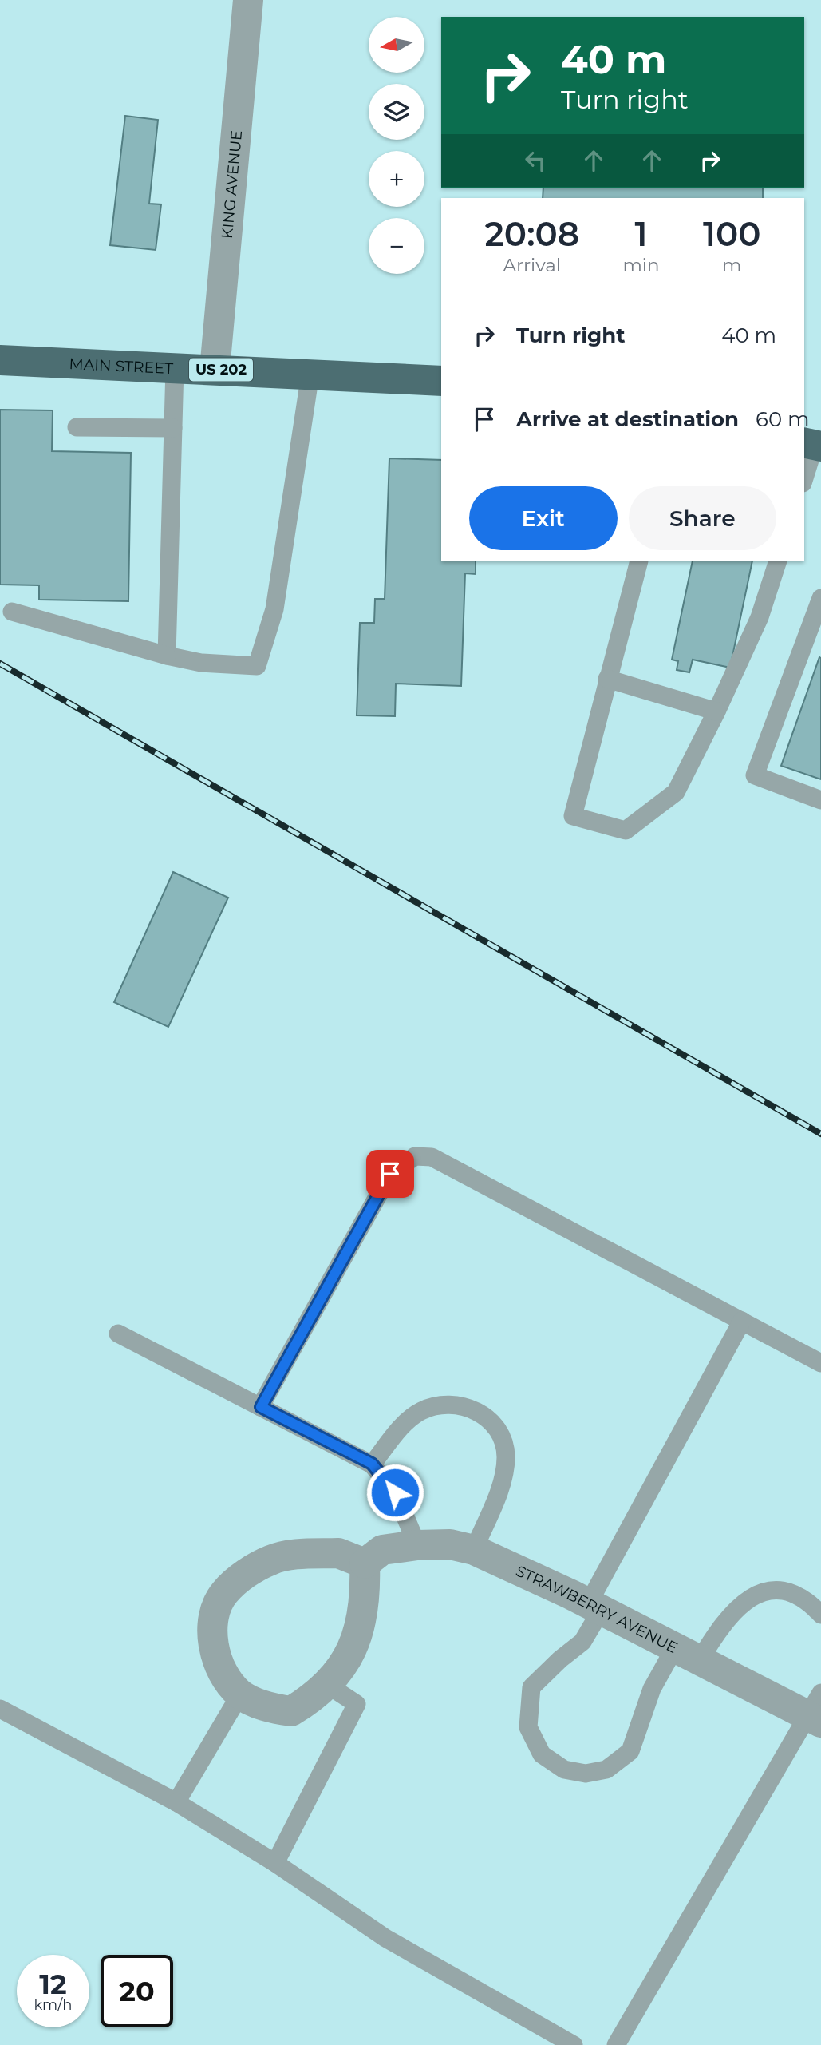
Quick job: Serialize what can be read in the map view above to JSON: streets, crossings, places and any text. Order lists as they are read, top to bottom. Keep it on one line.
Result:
{"streets":{"highway":["MAIN STREET","US 202"],"street":["KING AVENUE","STRAWBERRY AVENUE"]},"crossings":[["KING AVENUE","MAIN STREET"]],"north":"left","page":{"map_buttons":["+","−"],"turn":["40 m","Turn right"],"eta":["20:08","Arrival","1","min","100","m"],"list":[{"name":"Turn right","value":"40 m"},{"name":"Arrive at destination","value":"60 m"}],"buttons":["Exit","Share"],"speed":"12 km/h","limit":"20"}}
